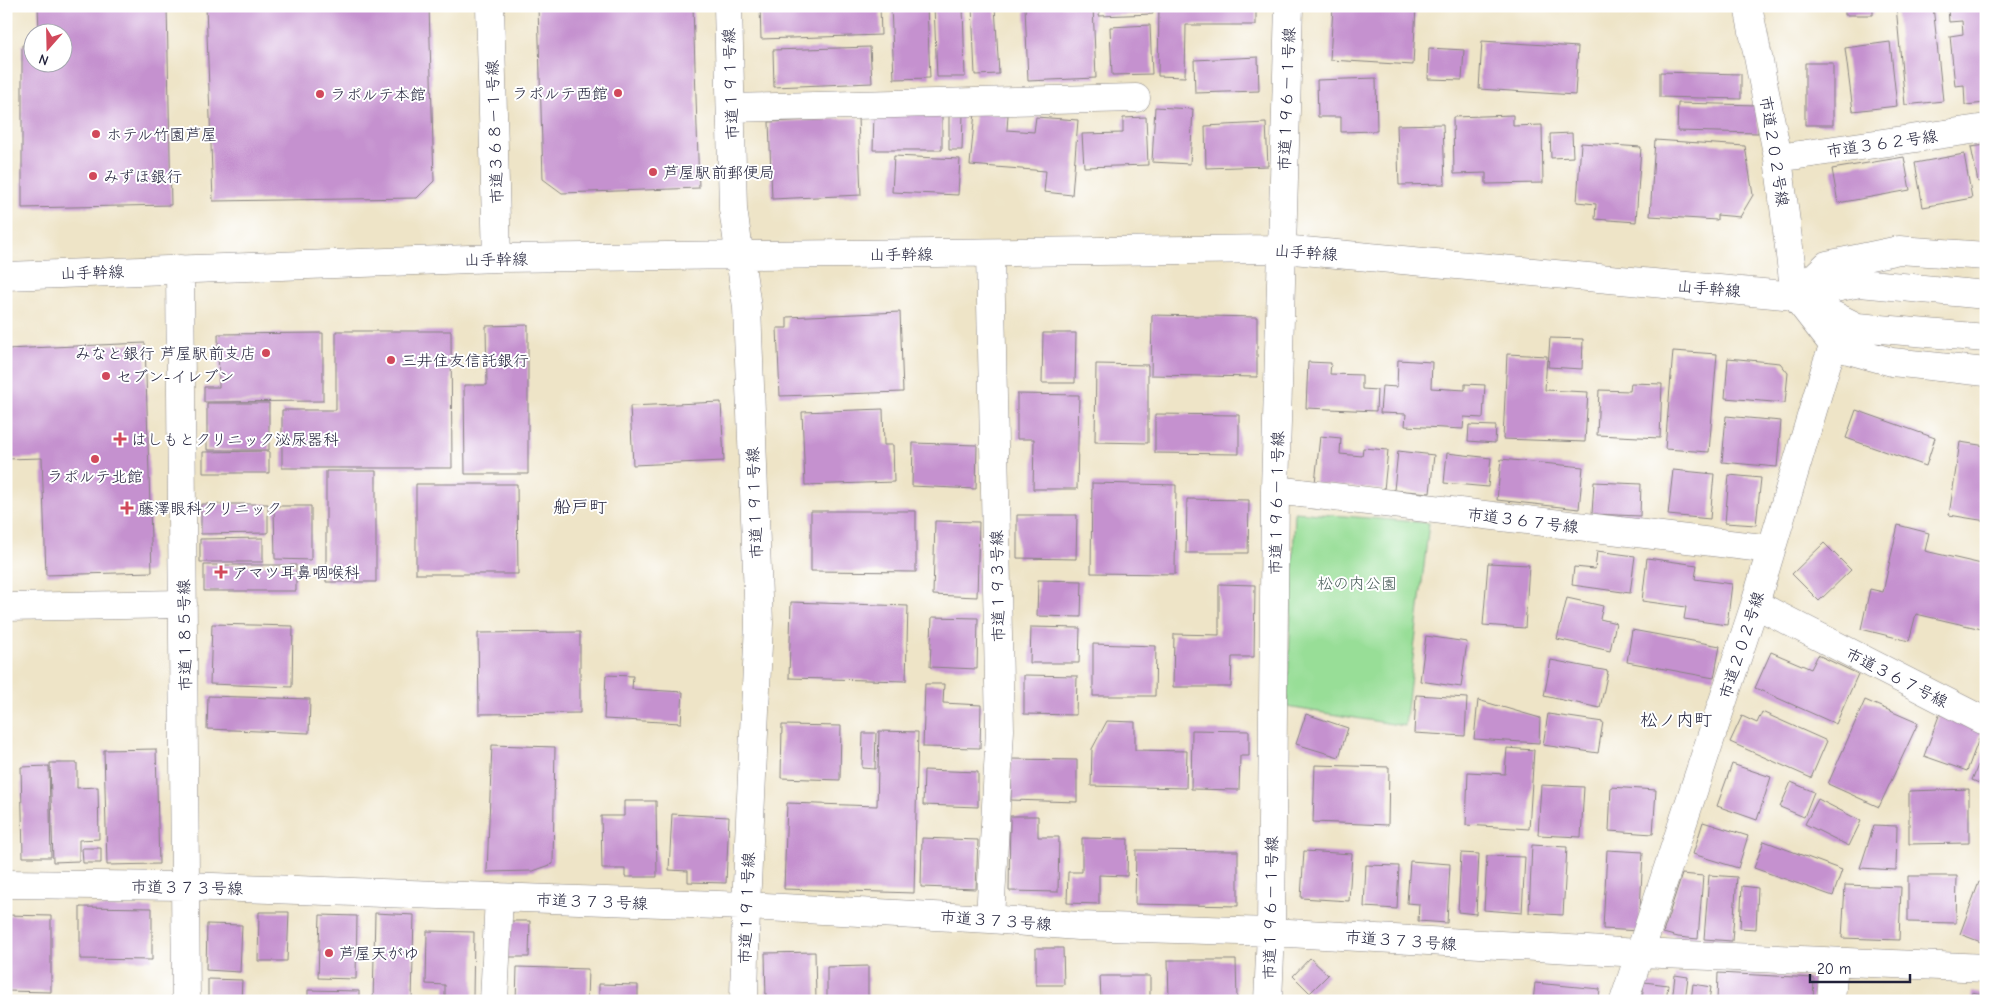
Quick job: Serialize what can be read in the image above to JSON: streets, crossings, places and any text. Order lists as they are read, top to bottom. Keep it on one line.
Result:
{"streets":{"street":["市道１９１号線","市道１９６－１号線","市道３６８－１号線","市道３６２号線","市道２０２号線","山手幹線","市道３６７号線","市道１９３号線","市道１８５号線","市道３７３号線"]},"crossings":[["市道１９１号線","山手幹線"],["市道１９１号線","市道３７３号線"],["市道１９６－１号線","山手幹線"],["市道１９６－１号線","市道３６７号線"],["市道１９６－１号線","市道３７３号線"],["市道３６８－１号線","山手幹線"],["市道３６２号線","市道２０２号線"],["市道２０２号線","山手幹線"],["市道２０２号線","市道３６７号線"],["市道２０２号線","市道３７３号線"],["山手幹線","市道１９３号線"],["山手幹線","市道１８５号線"],["市道１９３号線","市道３７３号線"],["市道１８５号線","市道３７３号線"]],"districts":["船戸町","松ノ内町"],"parks":["松の内公園"],"places":{"other":["ラポルテ西館","ラポルテ本館","ホテル竹園芦屋","芦屋駅前郵便局","みずほ銀行","みなと銀行 芦屋駅前支店","三井住友信託銀行","セブン-イレブン","ラポルテ北館","芦屋天がゆ"],"health":["はしもとクリニック泌尿器科","藤澤眼科クリニック","アマツ耳鼻咽喉科"]},"scale_bar":"20 m","north":"bottom"}
